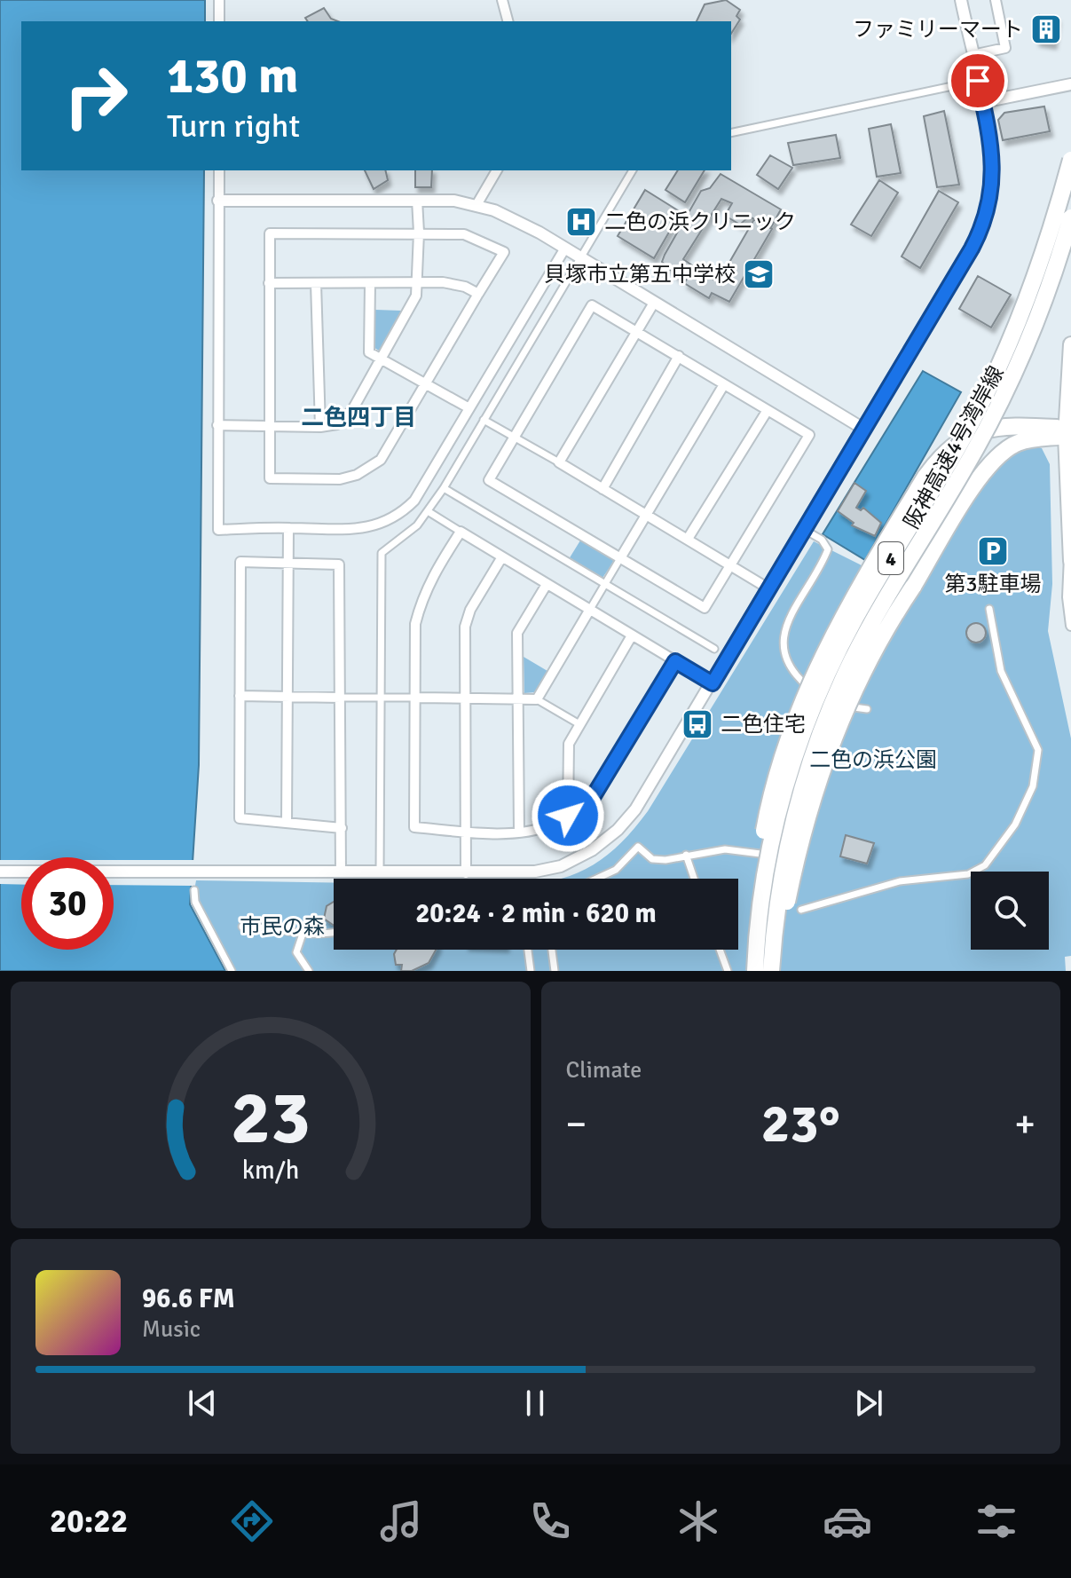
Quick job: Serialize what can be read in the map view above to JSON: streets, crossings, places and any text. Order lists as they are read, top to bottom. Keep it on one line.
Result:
{"streets":{"highway":["阪神高速4号湾岸線","4"]},"districts":["二色四丁目"],"parks":["二色の浜公園","市民の森"],"places":{"building":["ファミリーマート"],"hospital":["二色の浜クリニック"],"school or university":["貝塚市立第五中学校"],"parking":["第3駐車場"],"bus stop":["二色住宅"]},"page":{"turn":["130 m","Turn right"],"limit":"30","trip":"20:24 · 2 min · 620 m","tile":"Climate","heat":["−","23°","+"],"song":["96.6 FM","Music"],"tabs":"20:22","gauge":["23","km/h"]}}
